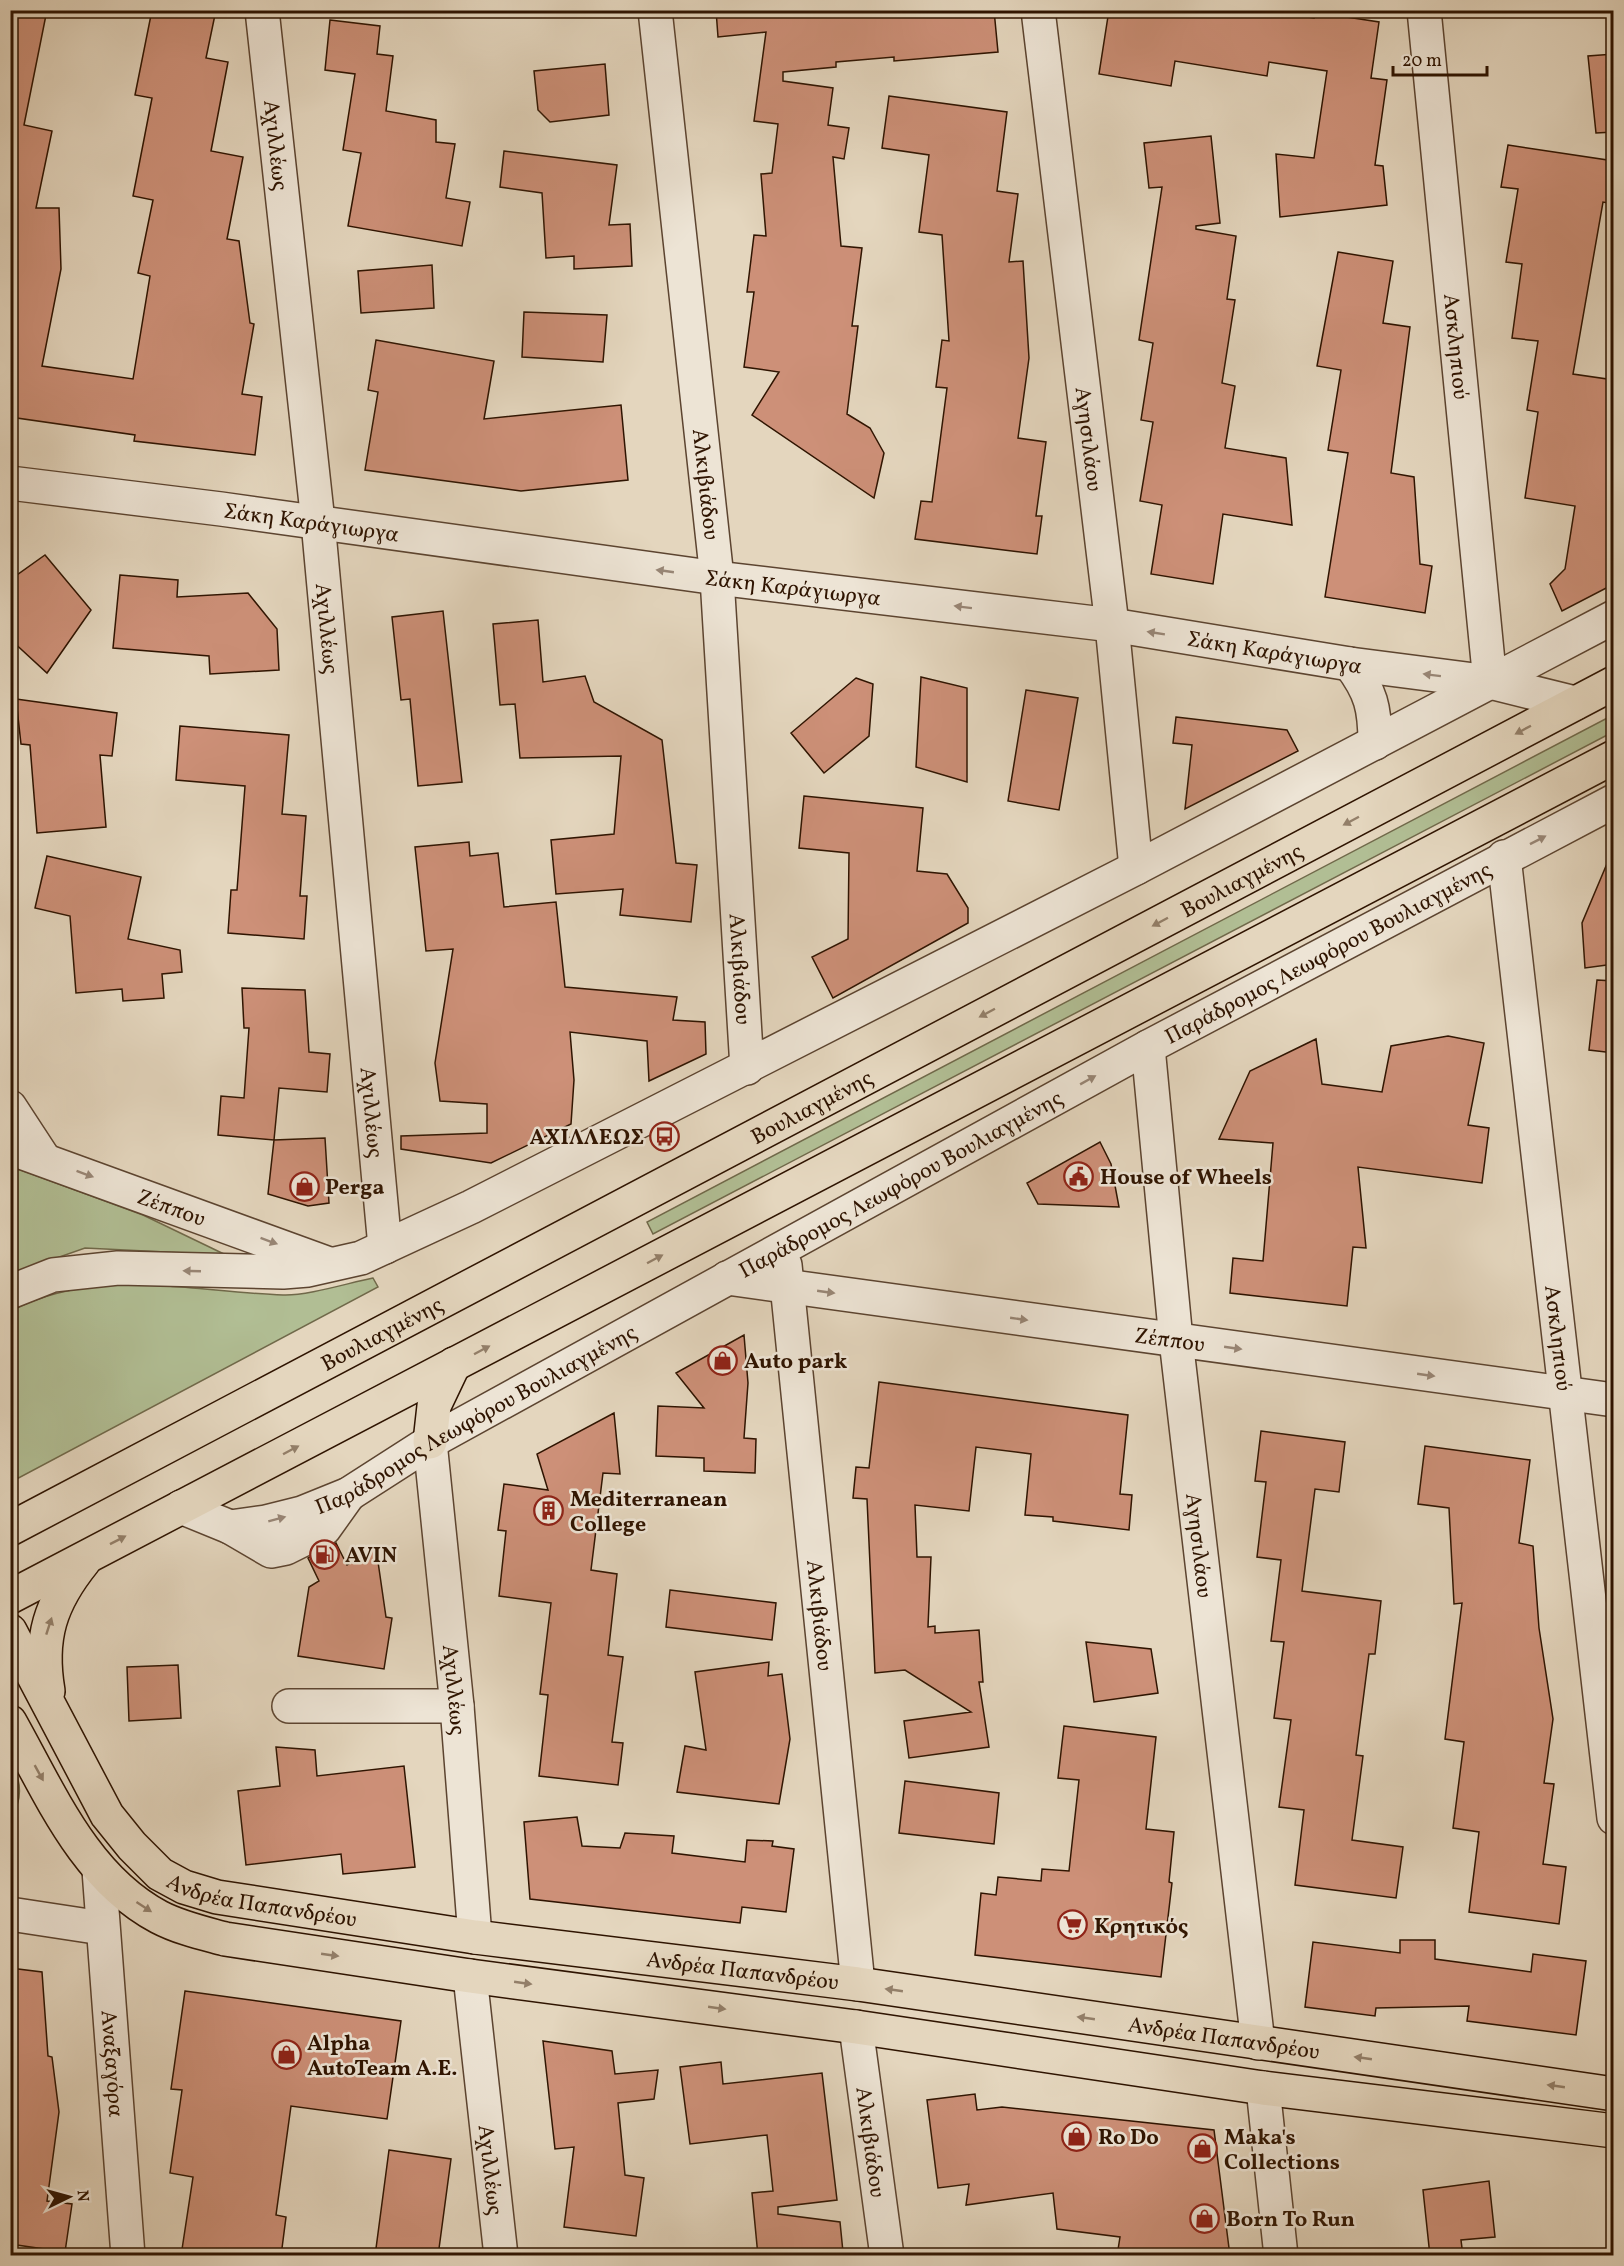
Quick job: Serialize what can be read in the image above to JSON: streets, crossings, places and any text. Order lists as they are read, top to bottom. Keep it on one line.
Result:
{"streets":{"main road":["Βουλιαγμένης","Ανδρέα Παπανδρέου"],"street":["Αχιλλέως","Ασκληπιού","Αγησιλάου","Αλκιβιάδου","Σάκη Καράγιωργα","Παράδρομος Λεωφόρου Βουλιαγμένης","Ζέππου","Αναξαγόρα"]},"crossings":[["Αχιλλέως","Σάκη Καράγιωργα"],["Αχιλλέως","Παράδρομος Λεωφόρου Βουλιαγμένης"],["Αχιλλέως","Ανδρέα Παπανδρέου"],["Ασκληπιού","Σάκη Καράγιωργα"],["Ασκληπιού","Παράδρομος Λεωφόρου Βουλιαγμένης"],["Ασκληπιού","Ζέππου"],["Αγησιλάου","Σάκη Καράγιωργα"],["Αγησιλάου","Παράδρομος Λεωφόρου Βουλιαγμένης"],["Αγησιλάου","Ζέππου"],["Αγησιλάου","Ανδρέα Παπανδρέου"],["Αλκιβιάδου","Σάκη Καράγιωργα"],["Αλκιβιάδου","Παράδρομος Λεωφόρου Βουλιαγμένης"],["Αλκιβιάδου","Ζέππου"],["Αλκιβιάδου","Ανδρέα Παπανδρέου"],["Σάκη Καράγιωργα","Βουλιαγμένης"],["Παράδρομος Λεωφόρου Βουλιαγμένης","Ζέππου"],["Ανδρέα Παπανδρέου","Αναξαγόρα"]],"one_way":["Σάκη Καράγιωργα","Ζέππου"],"places":{"bus stop":["ΑΧΙΛΛΕΩΣ"],"public building":["House of Wheels"],"shop":["Perga","Auto park","Alpha AutoTeam Α.Ε.","Ro Do","Maka's Collections","Born To Run"],"building":["Mediterranean College"],"fuel station":["AVIN"],"supermarket":["Κρητικός"]},"scale_bar":"20 m","north":"right"}
